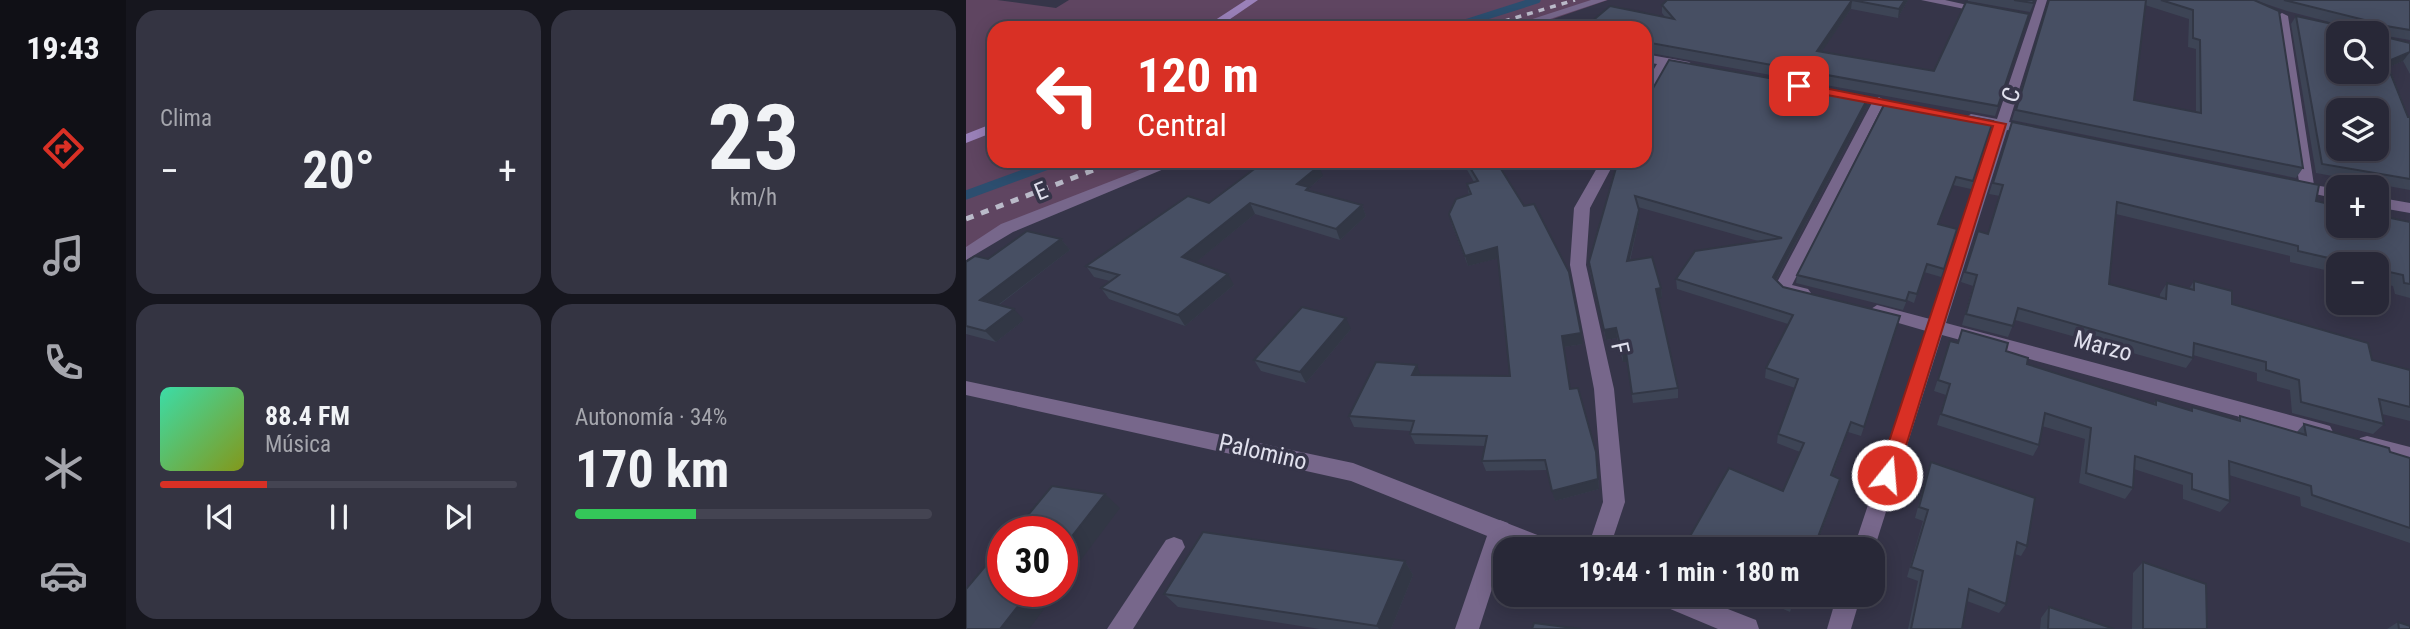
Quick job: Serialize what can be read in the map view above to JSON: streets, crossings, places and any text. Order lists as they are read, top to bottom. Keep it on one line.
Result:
{"streets":{"street":["C","E","Marzo","F","Palomino"]},"crossings":[["C","Marzo"]],"page":{"tabs":"19:43","tile":["Clima",["23","km/h"],["Autonomía · 34%","170 km"]],"map_buttons":["+","−"],"turn":["120 m","Central"],"heat":["−","20°","+"],"song":["88.4 FM","Música"],"limit":"30","trip":"19:44 · 1 min · 180 m"}}
